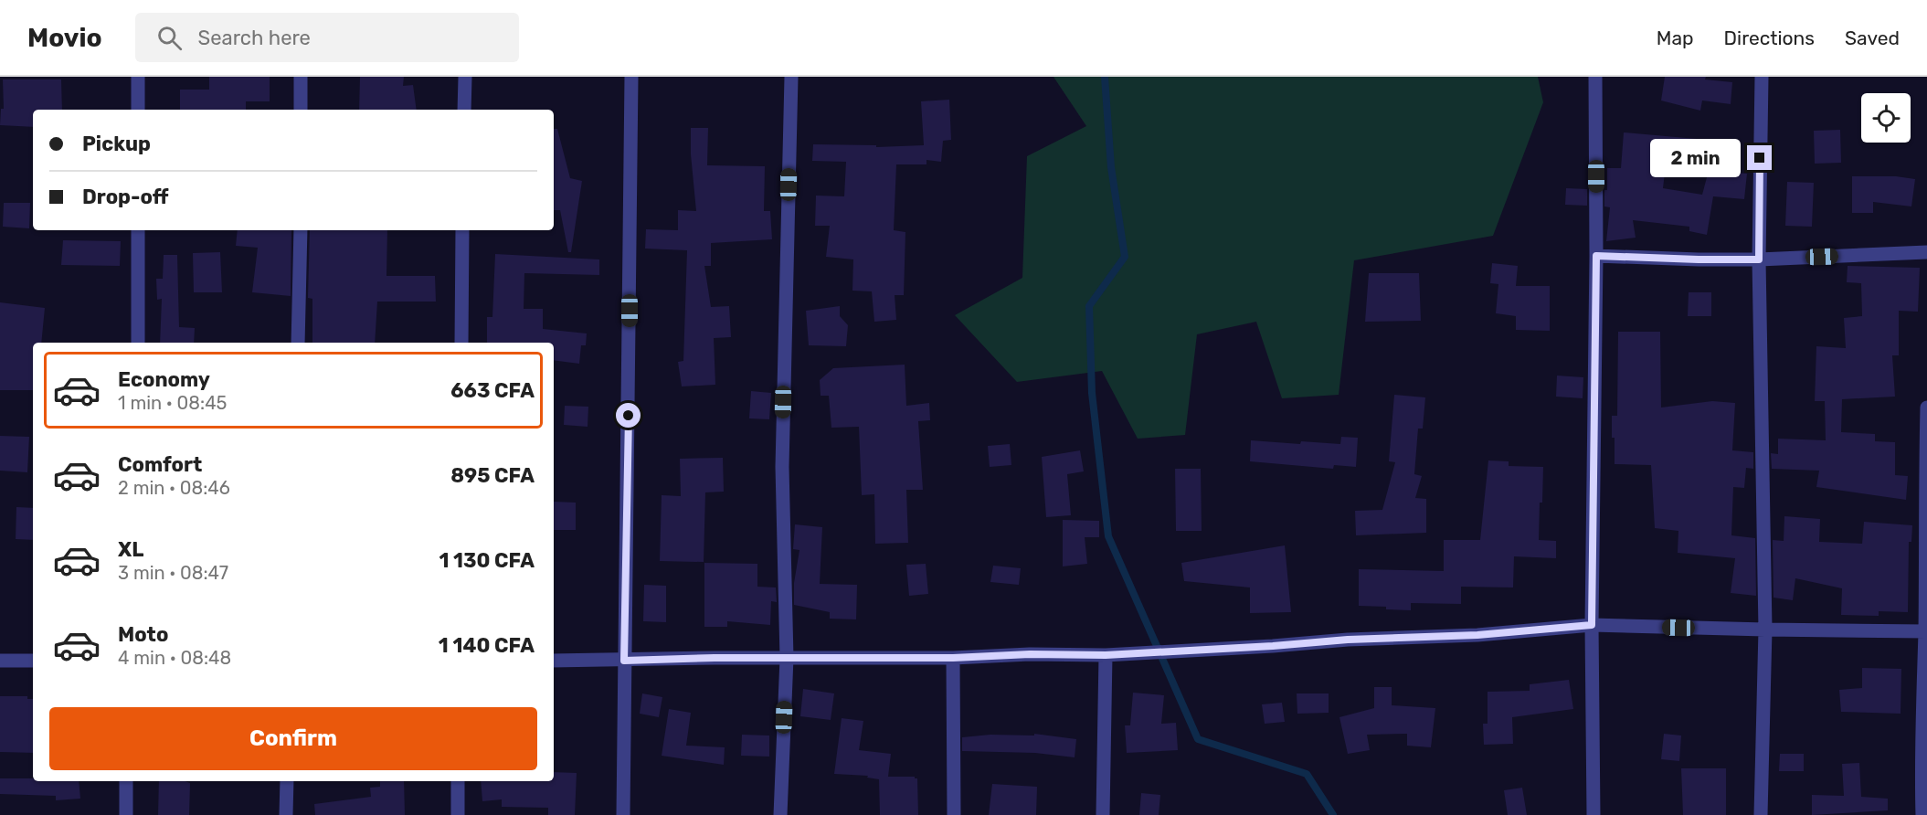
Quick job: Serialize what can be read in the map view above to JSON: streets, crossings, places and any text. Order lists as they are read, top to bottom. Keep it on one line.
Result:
{"page":{"header":"Movio","search":"Search here","nav":["Map","Directions","Saved"],"banner":["Pickup","Drop-off"],"bubble":"2 min","list":[{"name":"Economy","note":"1 min · 08:45","value":"663 CFA"},{"name":"Comfort","note":"2 min · 08:46","value":"895 CFA"},{"name":"XL","note":"3 min · 08:47","value":"1 130 CFA"},{"name":"Moto","note":"4 min · 08:48","value":"1 140 CFA"}],"buttons":"Confirm"}}
